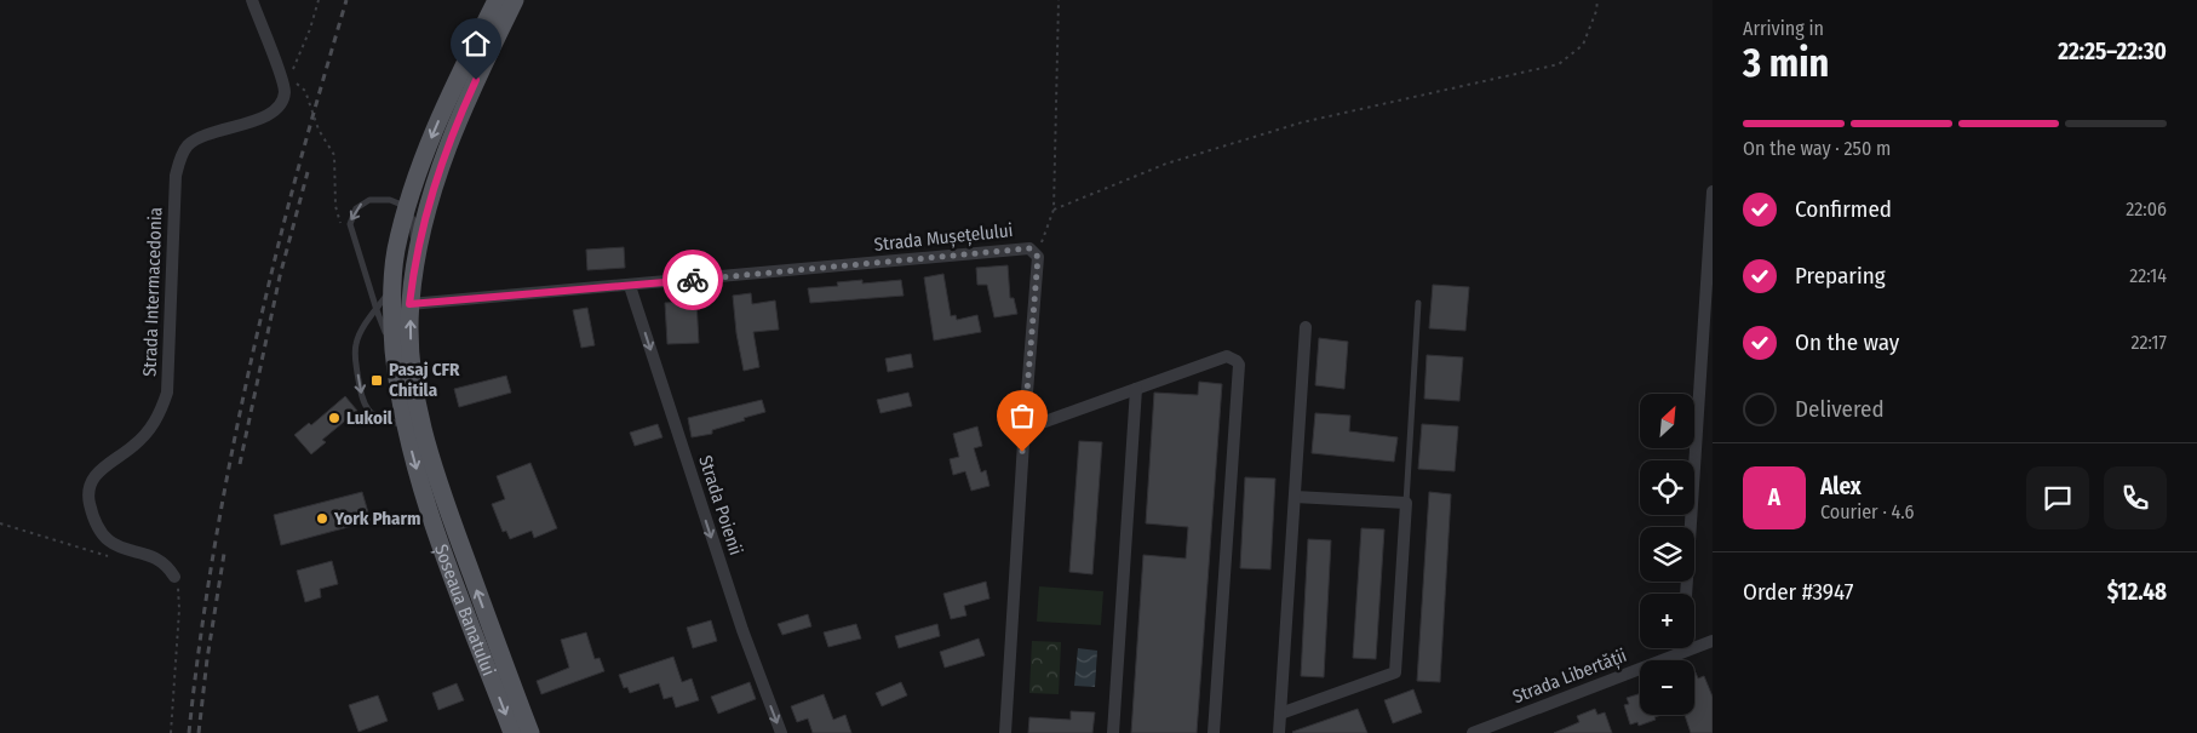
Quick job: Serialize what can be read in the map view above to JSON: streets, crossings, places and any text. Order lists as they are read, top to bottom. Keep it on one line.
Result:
{"streets":{"main road":["Șoseaua Banatului"],"street":["Strada Mușețelului","Strada Intermacedonia","Strada Poienii","Strada Libertății"]},"crossings":[["Strada Mușețelului","Strada Poienii"],["Strada Mușețelului","Șoseaua Banatului"]],"one_way":["Strada Poienii"],"places":{"transit":["Pasaj CFR Chitila"],"other":["Lukoil","York Pharm"]},"north":"top right","page":{"heading":["3 min","Arriving in","22:25–22:30"],"panel":["Alex","Courier · 4.6","Order #3947","$12.48"],"bar":"On the way · 250 m","list":[["Confirmed","22:06"],["Preparing","22:14"],["On the way","22:17"],"Delivered"],"map_buttons":["+","−"],"round":"A"}}
